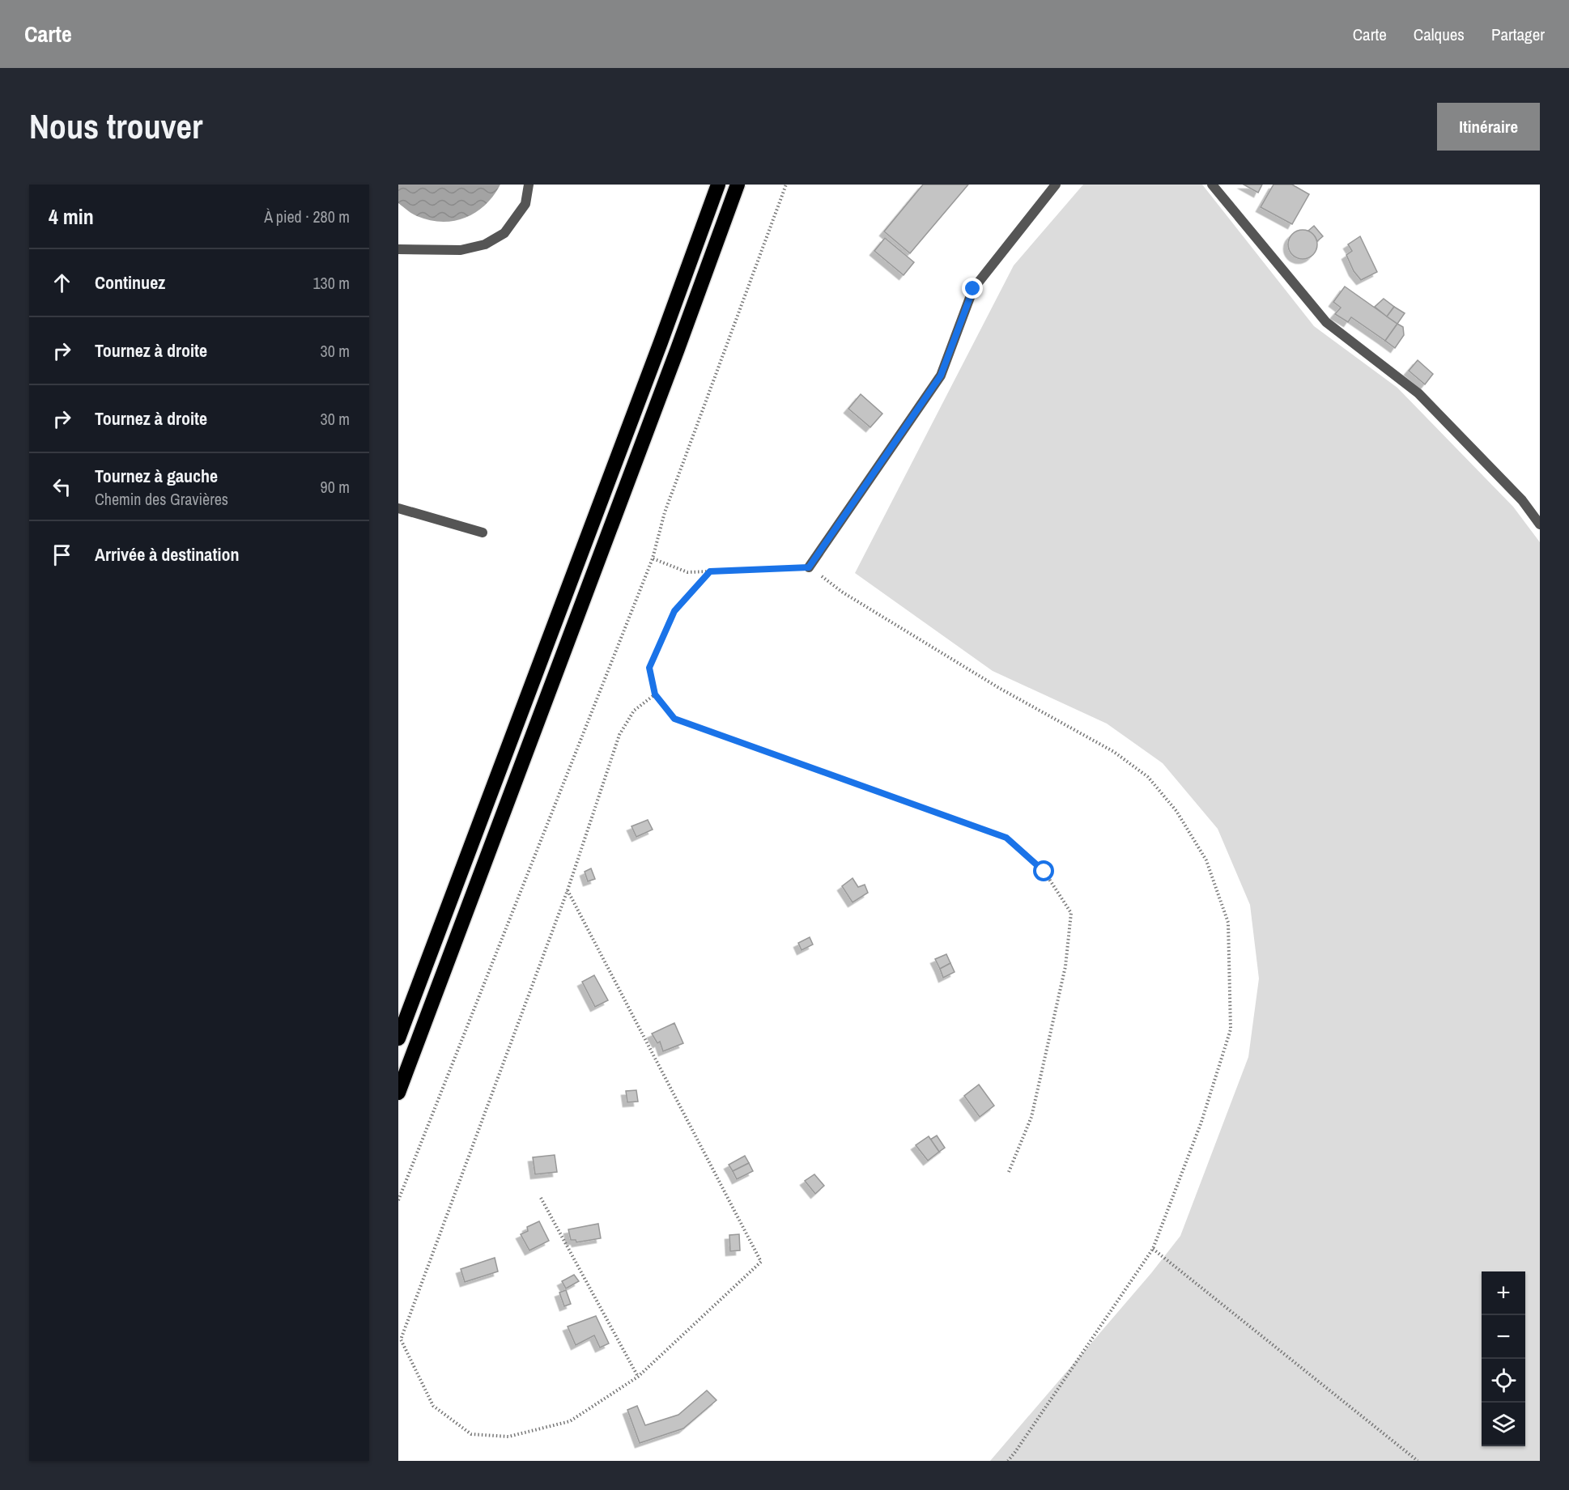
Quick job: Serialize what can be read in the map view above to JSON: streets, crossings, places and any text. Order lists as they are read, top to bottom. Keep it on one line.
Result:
{"page":{"header":"Carte","nav":["Carte","Calques","Partager"],"buttons":"Itinéraire","title":"Nous trouver","heading":["4 min","À pied · 280 m"],"list":[["Continuez","130 m"],["Tournez à droite","30 m"],["Tournez à droite","30 m"],["Tournez à gauche","Chemin des Gravières","90 m"],"Arrivée à destination"],"map_buttons":["+","−"]}}
